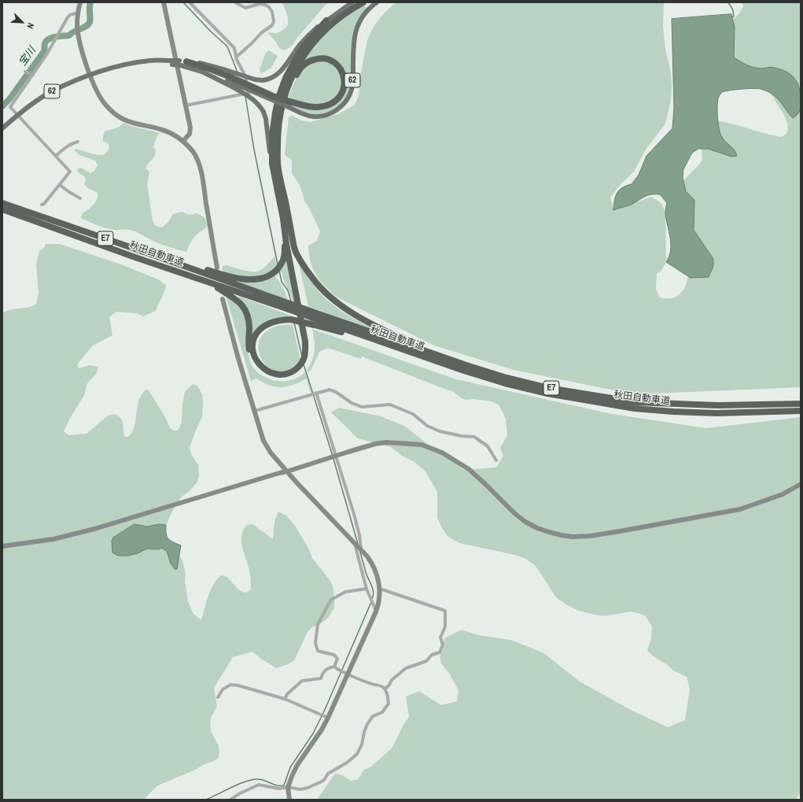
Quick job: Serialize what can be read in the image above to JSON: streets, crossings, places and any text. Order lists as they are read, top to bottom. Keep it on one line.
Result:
{"streets":{"highway":["E7","秋田自動車道"],"main road":["62"]},"water":["宝川"],"north":"bottom right"}
